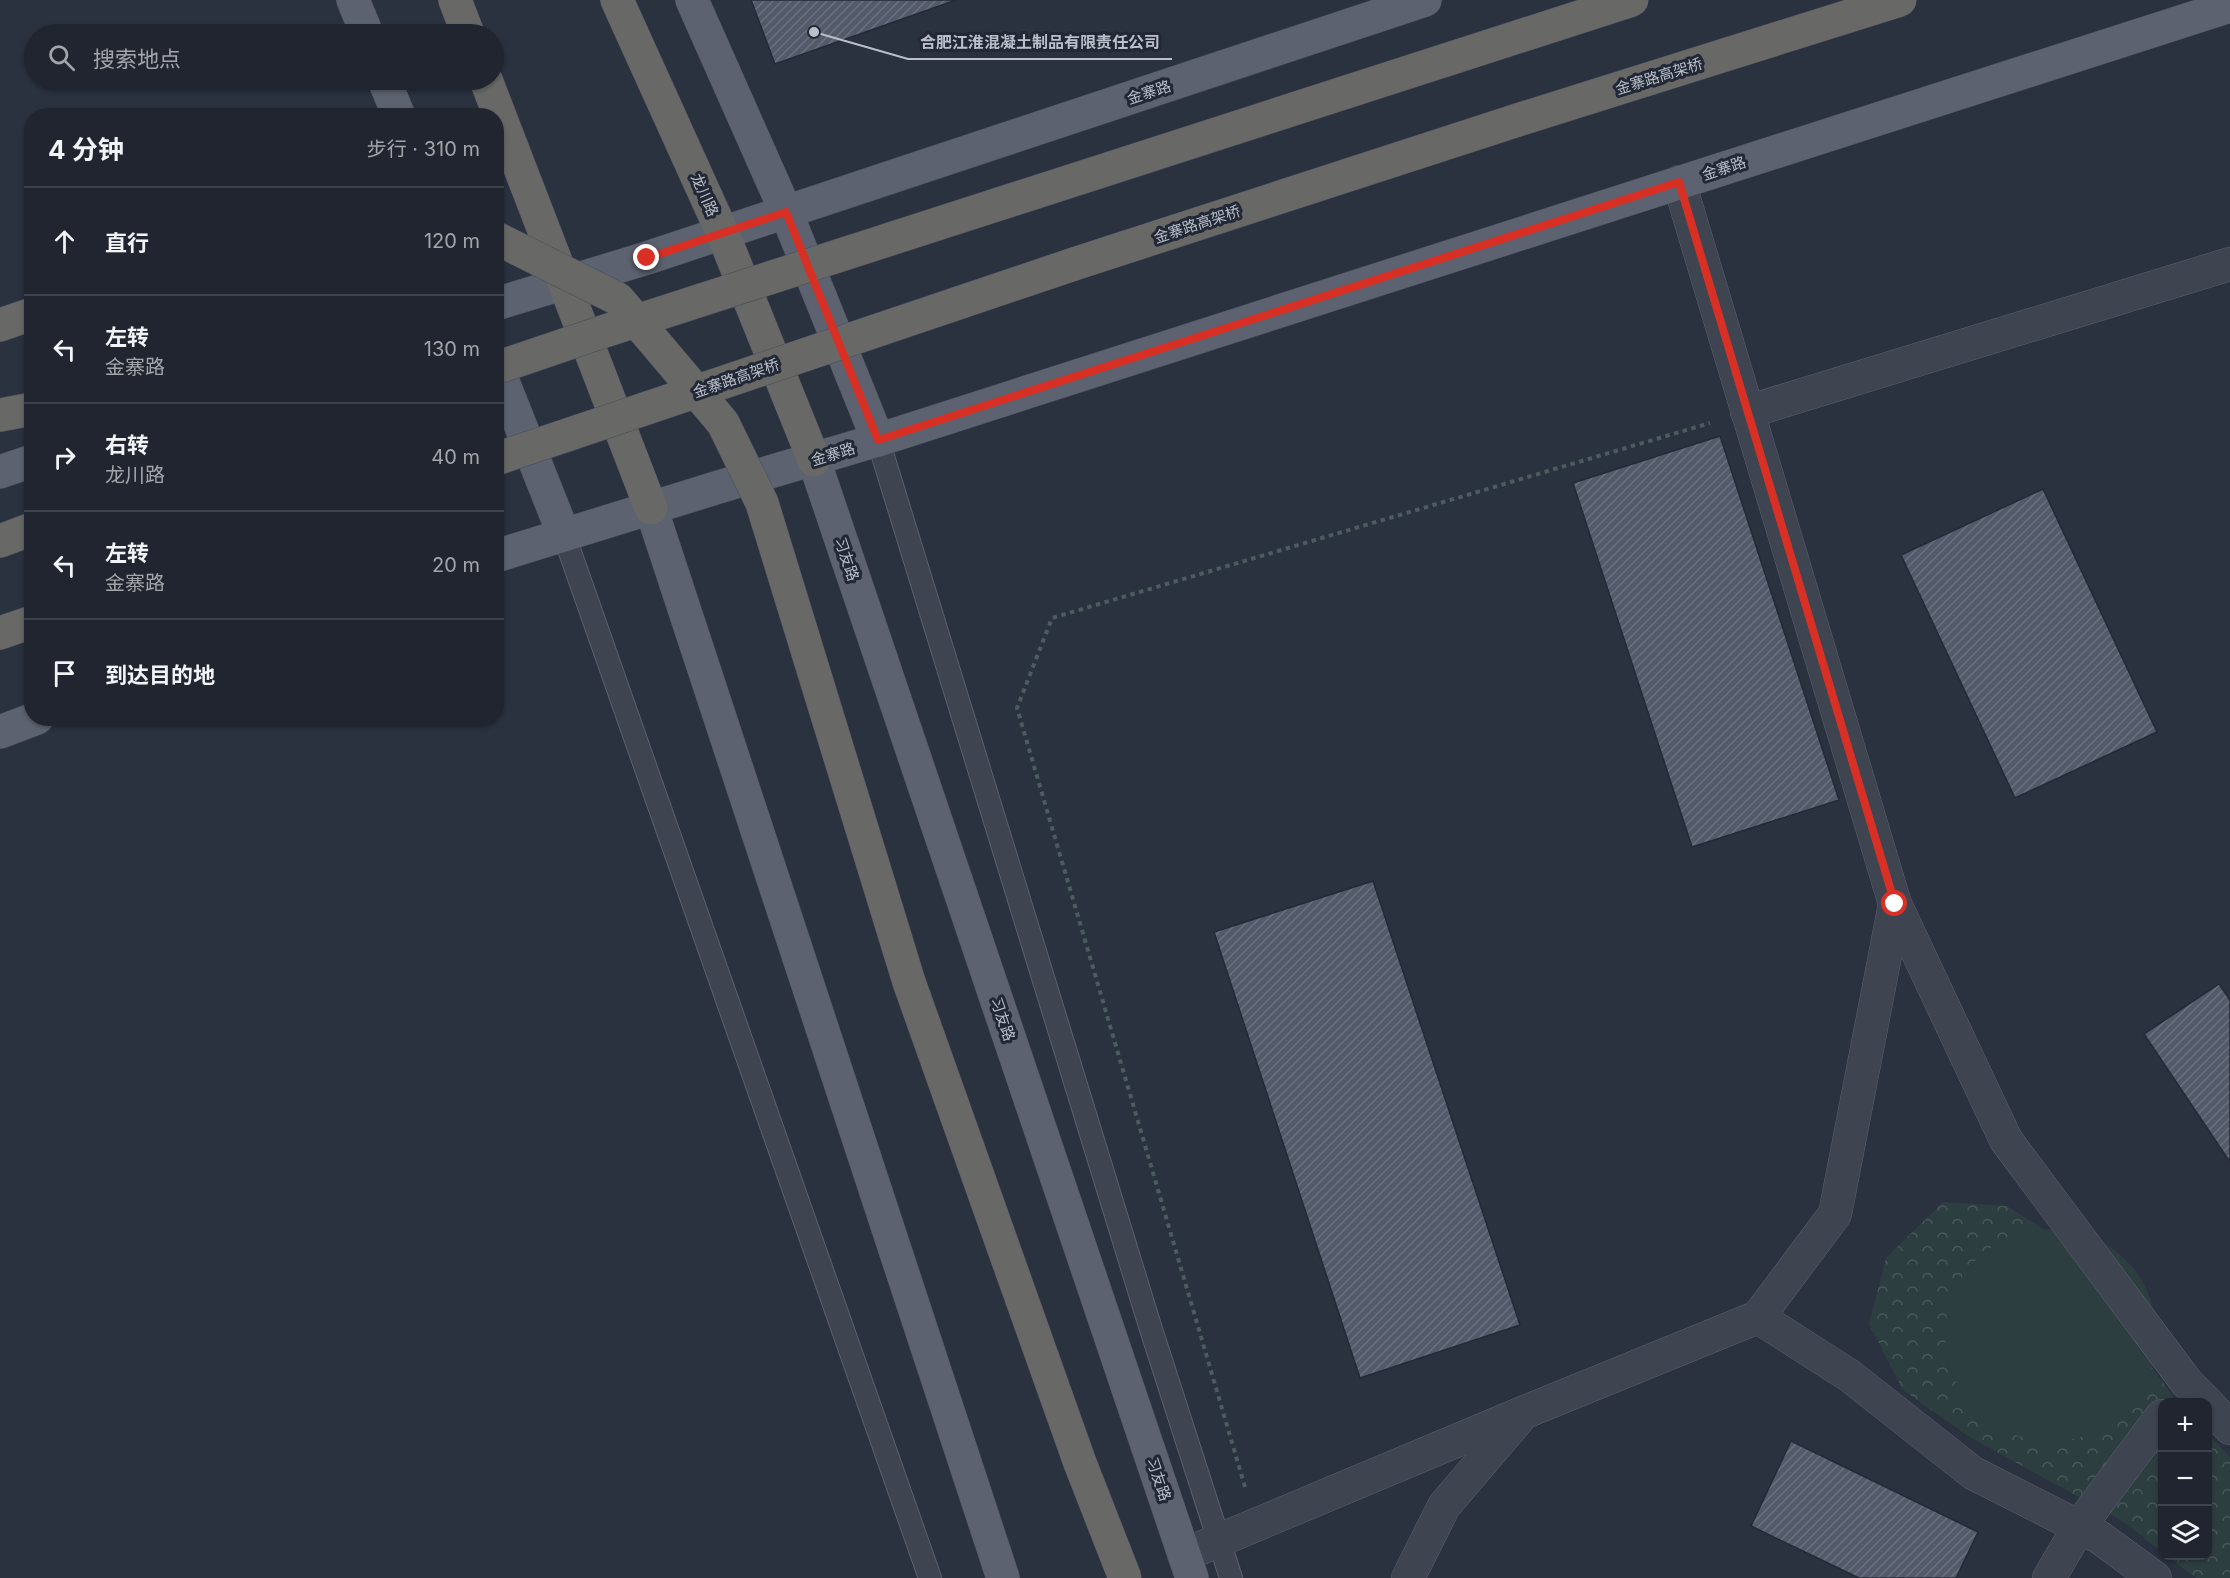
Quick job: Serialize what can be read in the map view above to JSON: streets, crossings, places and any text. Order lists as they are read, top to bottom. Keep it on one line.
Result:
{"streets":{"highway":["金寨路高架桥","龙川路"],"main road":["金寨路","习友路"]},"crossings":[["金寨路","龙川路"],["金寨路","习友路"],["龙川路","习友路"]],"places":["合肥江淮混凝土制品有限责任公司"],"page":{"search":"搜索地点","heading":["4 分钟","步行 · 310 m"],"list":[["直行","120 m"],["左转","金寨路","130 m"],["右转","龙川路","40 m"],["左转","金寨路","20 m"],"到达目的地"],"map_buttons":["+","−"]}}
